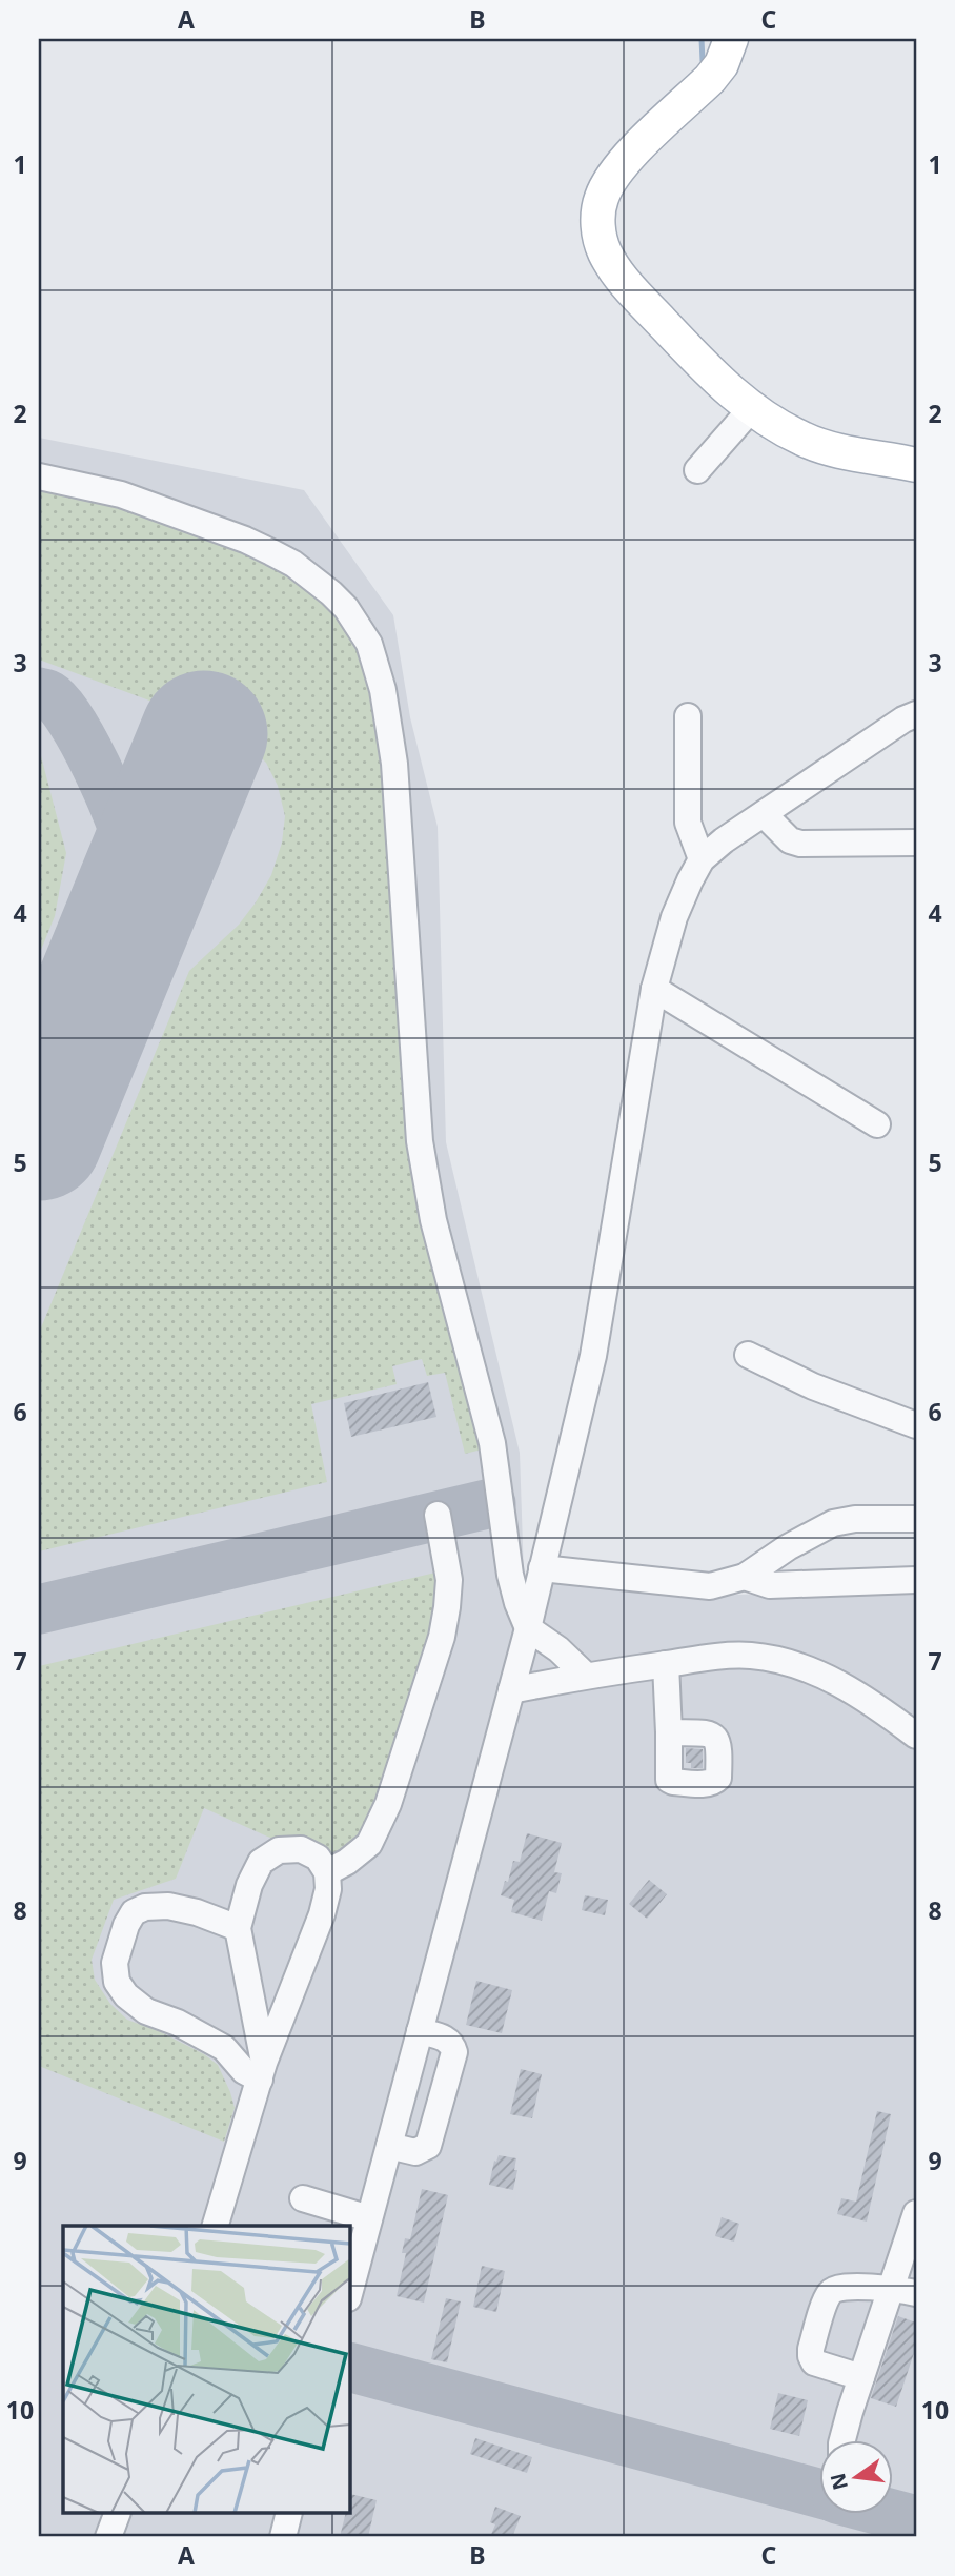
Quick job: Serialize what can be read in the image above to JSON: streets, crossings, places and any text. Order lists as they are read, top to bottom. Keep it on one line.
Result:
{"north":"left","grid":{"columns":["A","B","C"],"rows":["1","2","3","4","5","6","7","8","9","10"]}}
